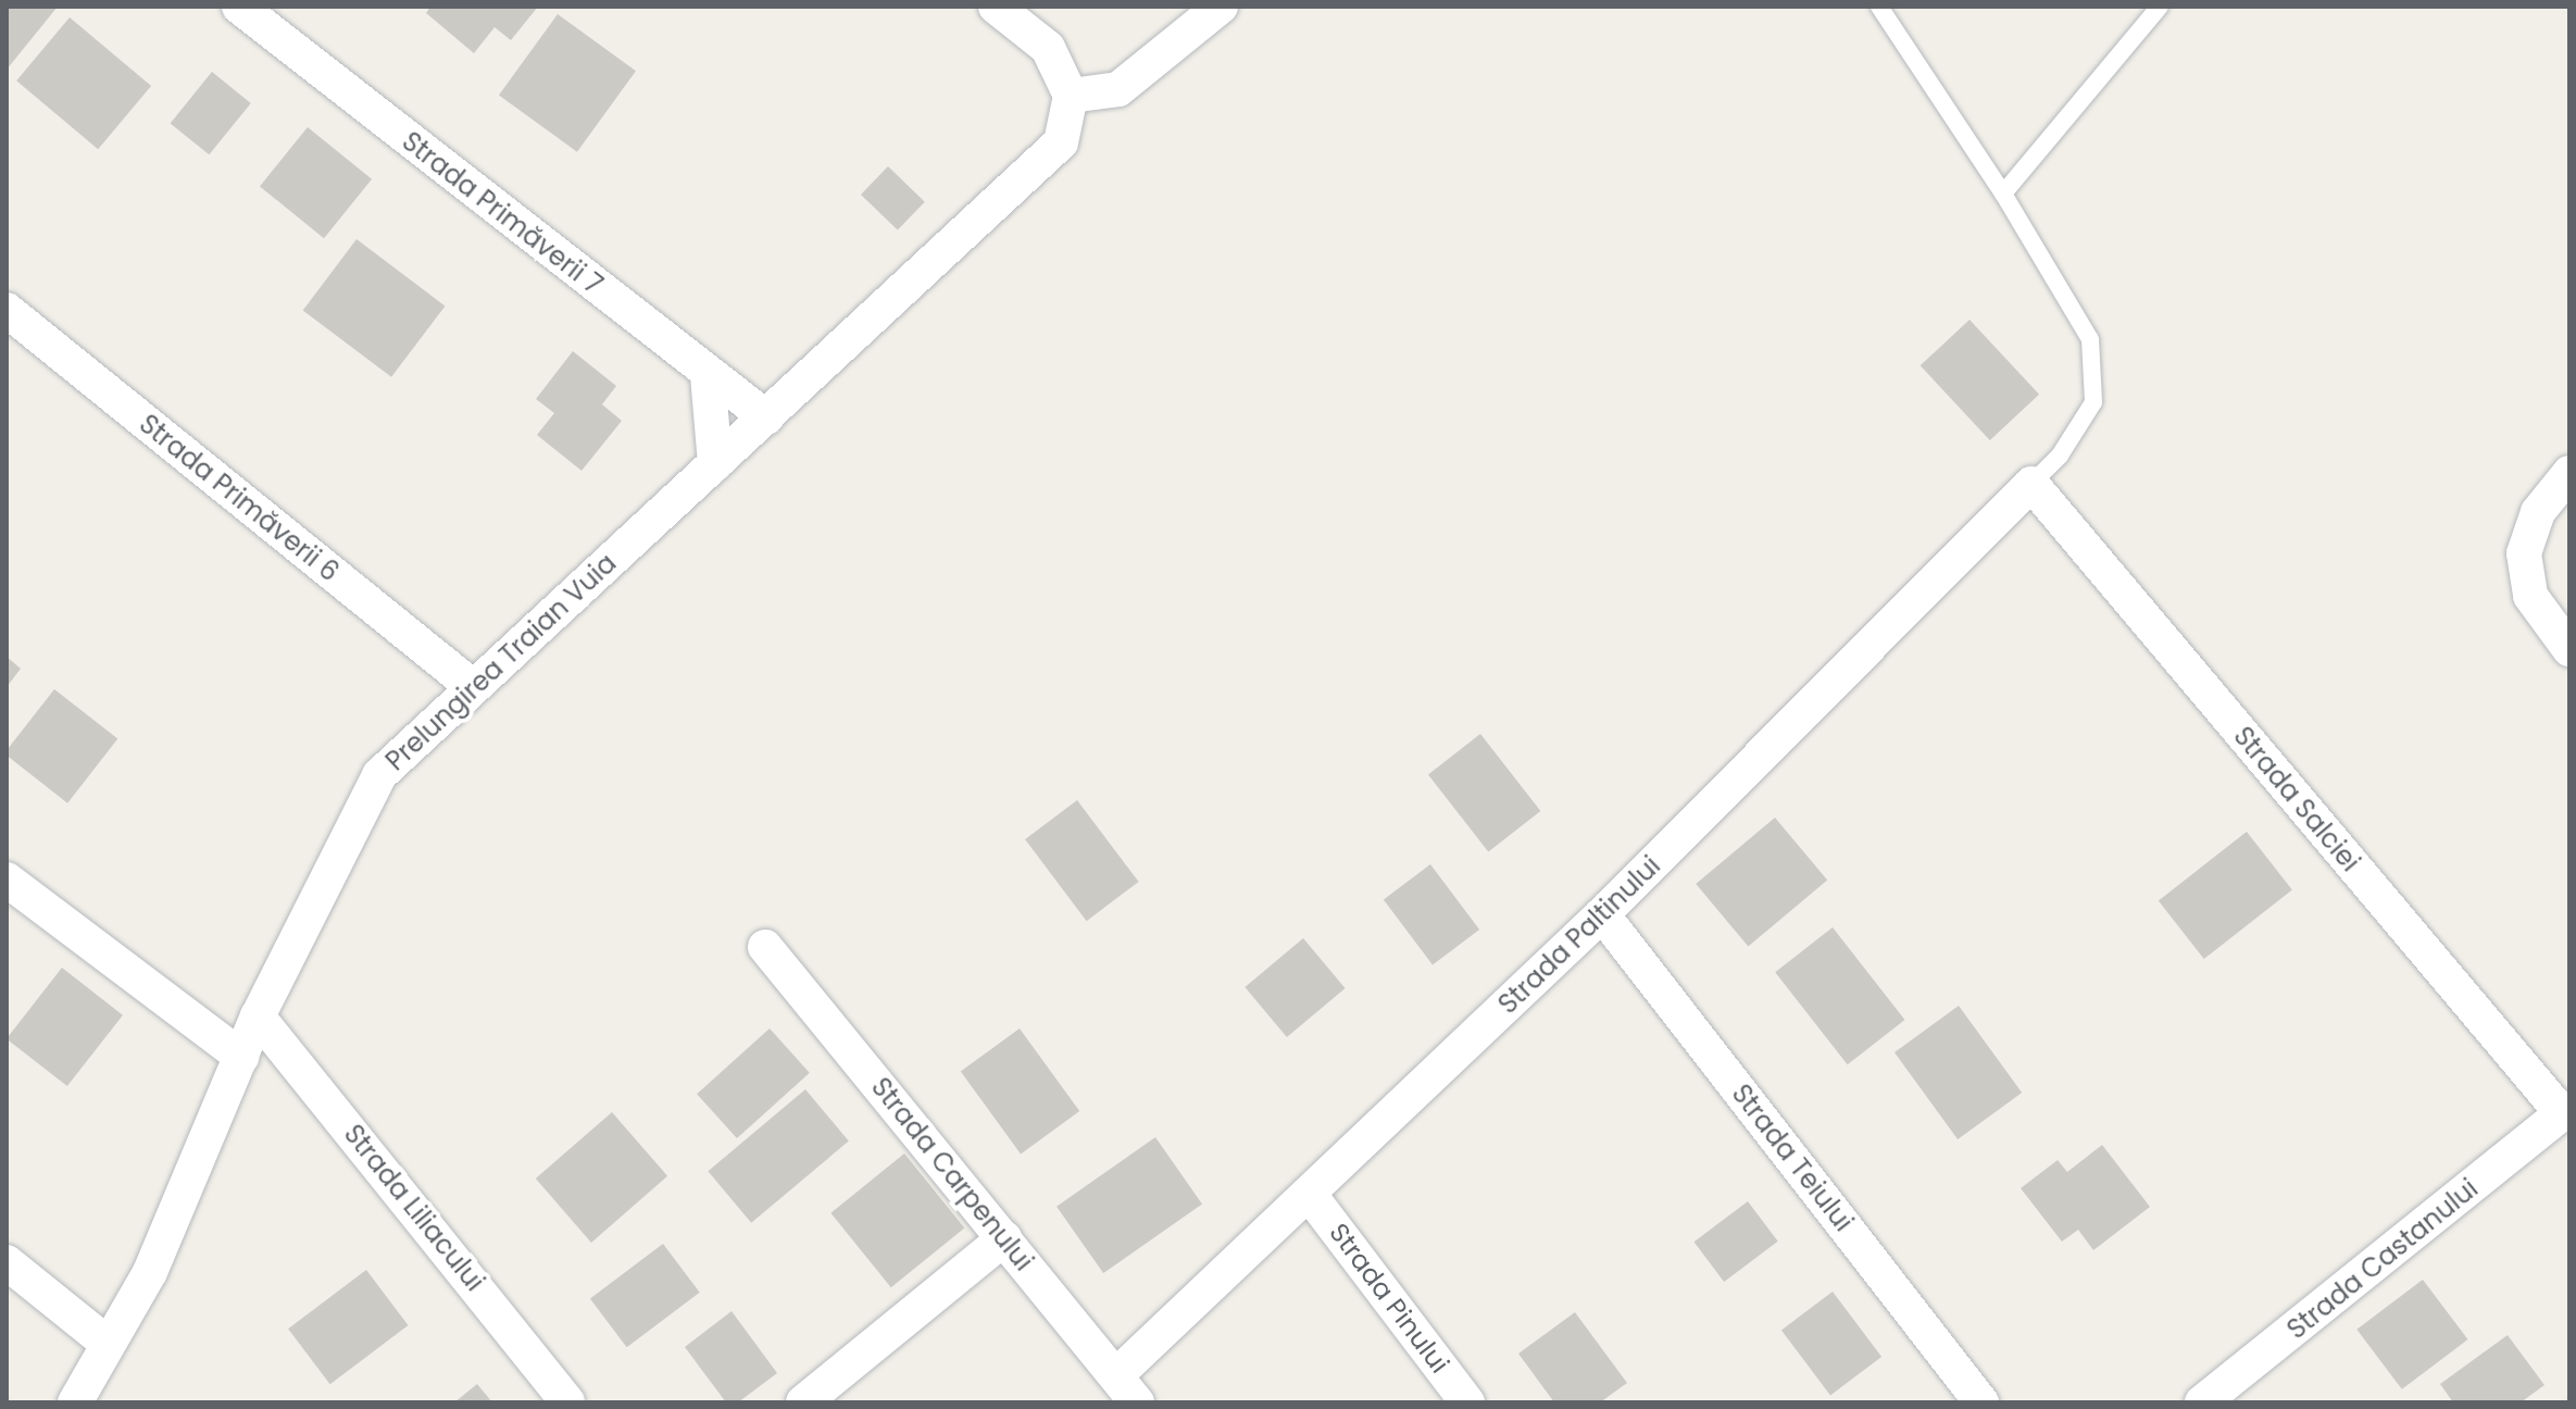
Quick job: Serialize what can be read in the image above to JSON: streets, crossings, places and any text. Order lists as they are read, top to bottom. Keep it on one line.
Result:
{"streets":{"street":["Strada Primăverii 7","Strada Primăverii 6","Prelungirea Traian Vuia","Strada Salciei","Strada Paltinului","Strada Teiului","Strada Carpenului","Strada Liliacului","Strada Castanului","Strada Pinului"]},"crossings":[["Strada Primăverii 7","Prelungirea Traian Vuia"],["Strada Primăverii 6","Prelungirea Traian Vuia"],["Prelungirea Traian Vuia","Strada Liliacului"],["Strada Salciei","Strada Paltinului"],["Strada Salciei","Strada Castanului"],["Strada Paltinului","Strada Teiului"],["Strada Paltinului","Strada Carpenului"],["Strada Paltinului","Strada Pinului"]]}
